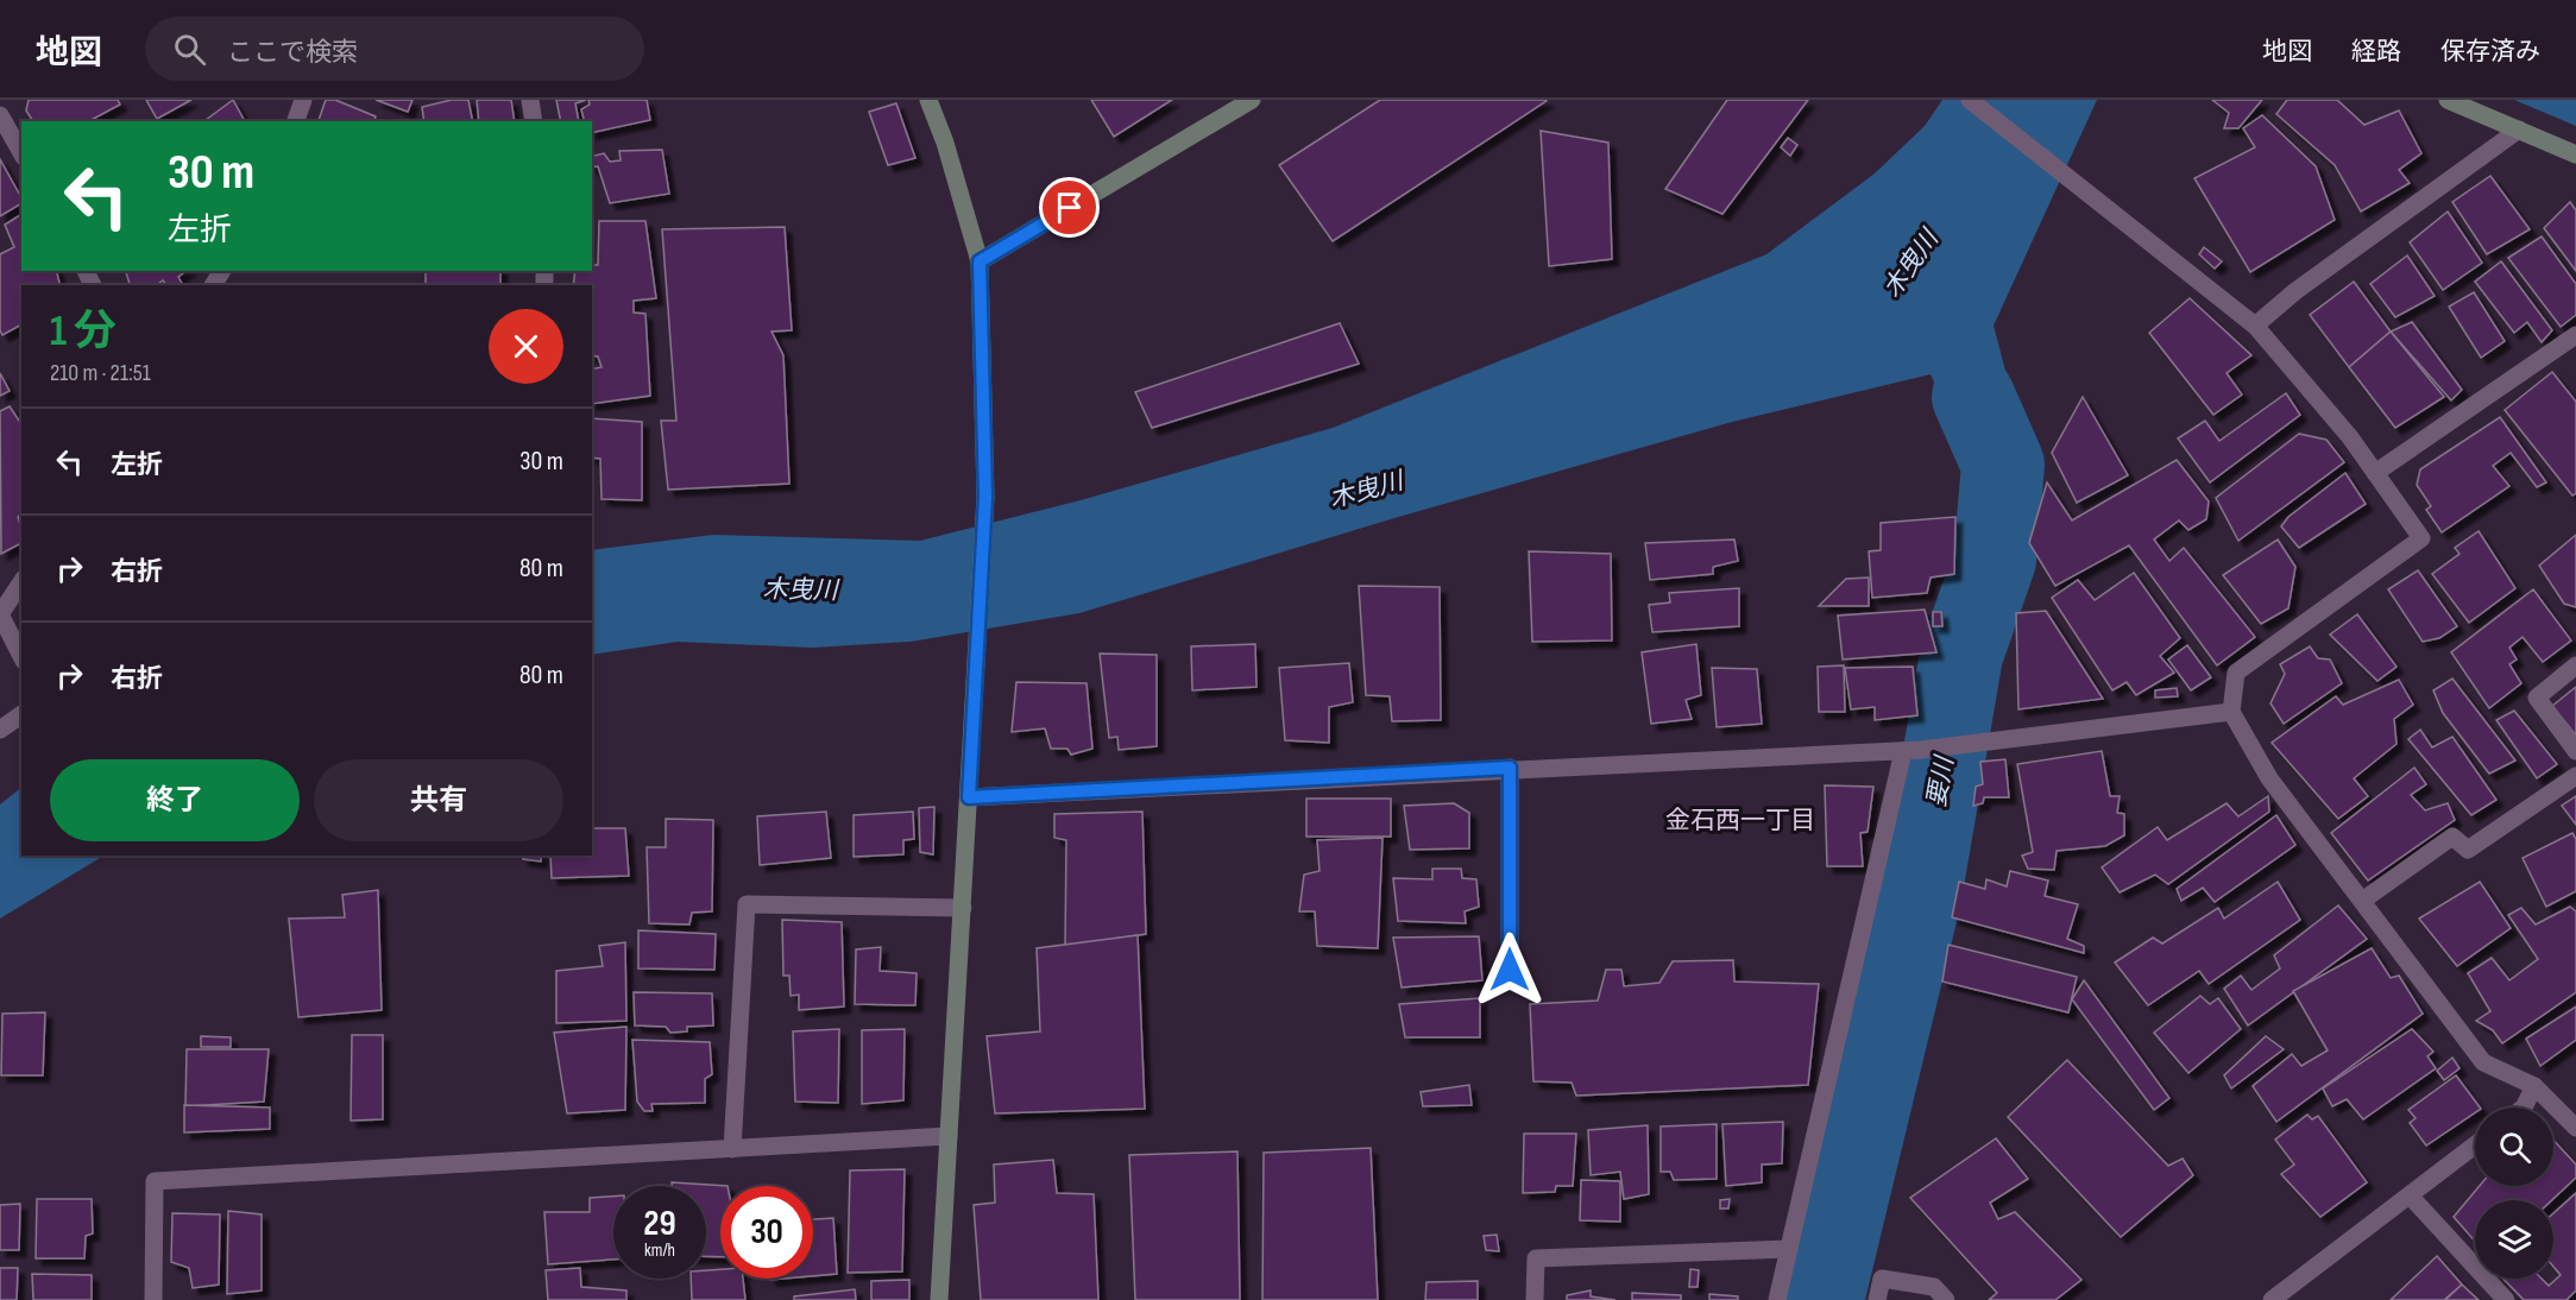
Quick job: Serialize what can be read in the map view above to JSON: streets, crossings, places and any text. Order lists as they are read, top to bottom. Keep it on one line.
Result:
{"districts":["金石西一丁目"],"water":["木曳川","要川"],"page":{"header":"地図","search":"ここで検索","nav":["地図","経路","保存済み"],"turn":["30 m","左折"],"heading":["1 分","210 m · 21:51"],"list":[{"name":"左折","value":"30 m"},{"name":"右折","value":"80 m"},{"name":"右折","value":"80 m"}],"buttons":["終了","共有"],"speed":"29 km/h","limit":"30"}}
